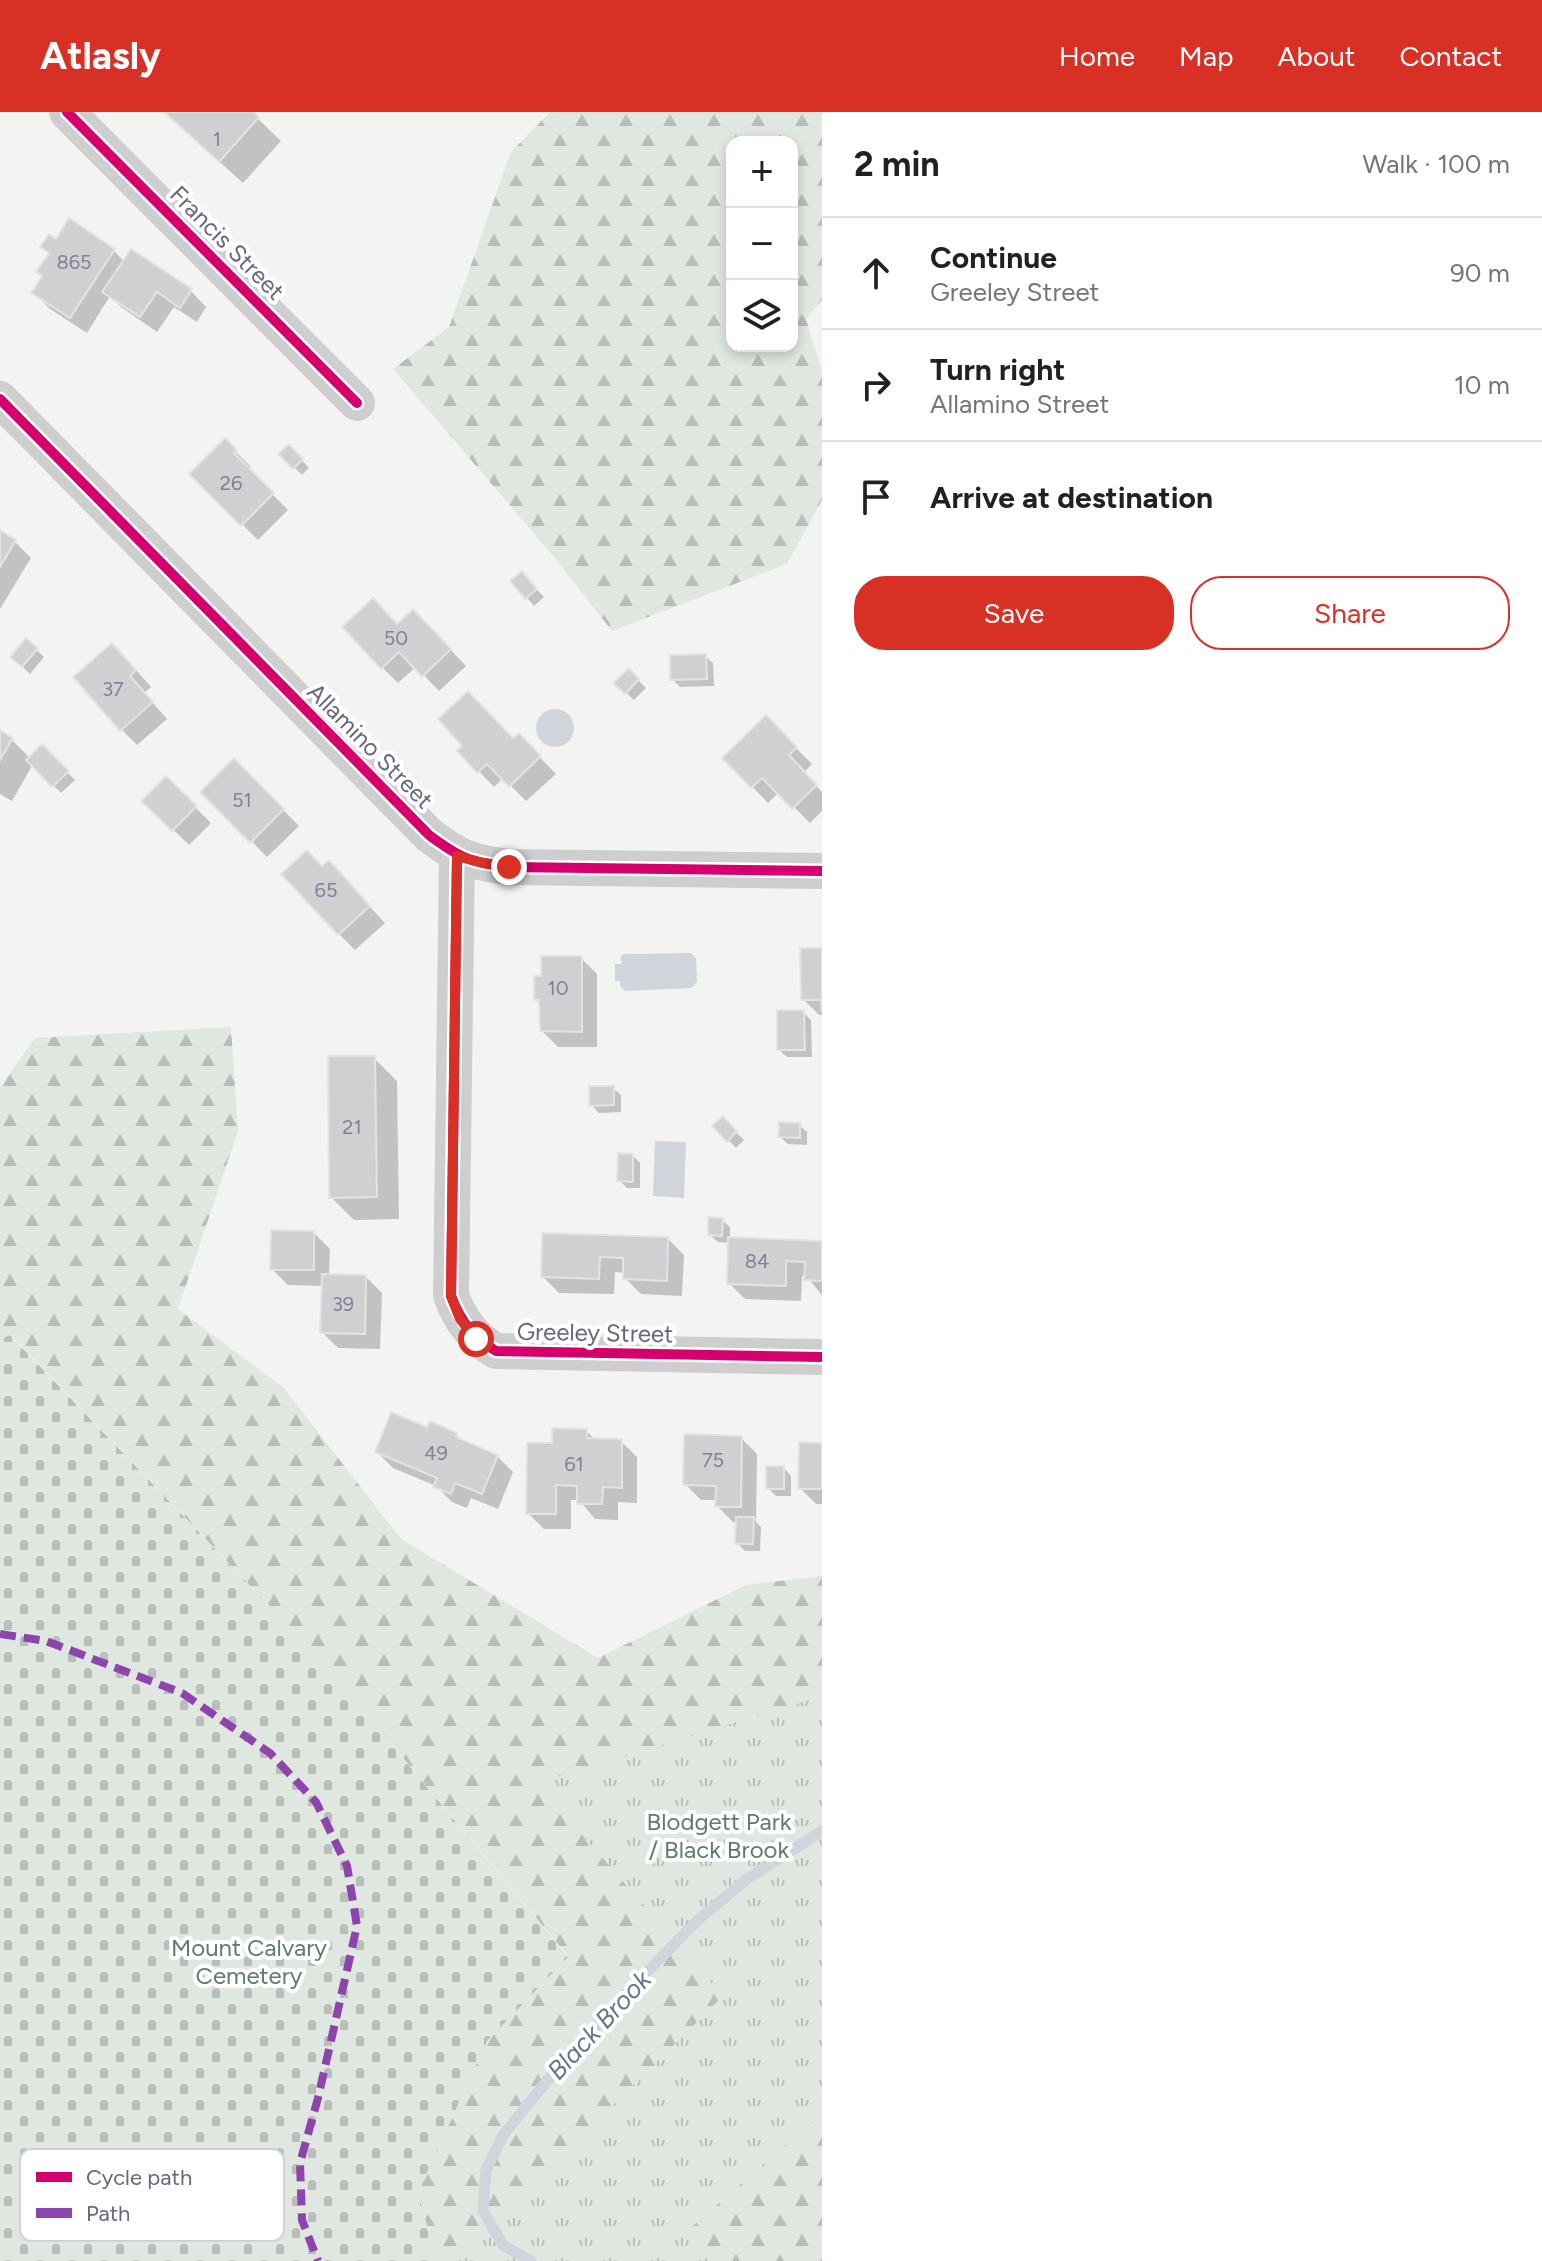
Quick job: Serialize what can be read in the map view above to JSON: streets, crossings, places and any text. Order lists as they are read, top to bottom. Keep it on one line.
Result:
{"streets":{"street":["Francis Street","Allamino Street","Greeley Street"]},"crossings":[["Allamino Street","Greeley Street"]],"water":["Black Brook"],"parks":["Blodgett Park / Black Brook","Mount Calvary Cemetery"],"house_numbers":["1","865","26","50","37","51","65","10","21","84","39","49","75","61"],"legend":["Cycle path","Path"],"page":{"header":"Atlasly","nav":["Home","Map","About","Contact"],"heading":["2 min","Walk · 100 m"],"map_buttons":["+","−"],"list":[["Continue","Greeley Street","90 m"],["Turn right","Allamino Street","10 m"],"Arrive at destination"],"buttons":["Save","Share"]}}
